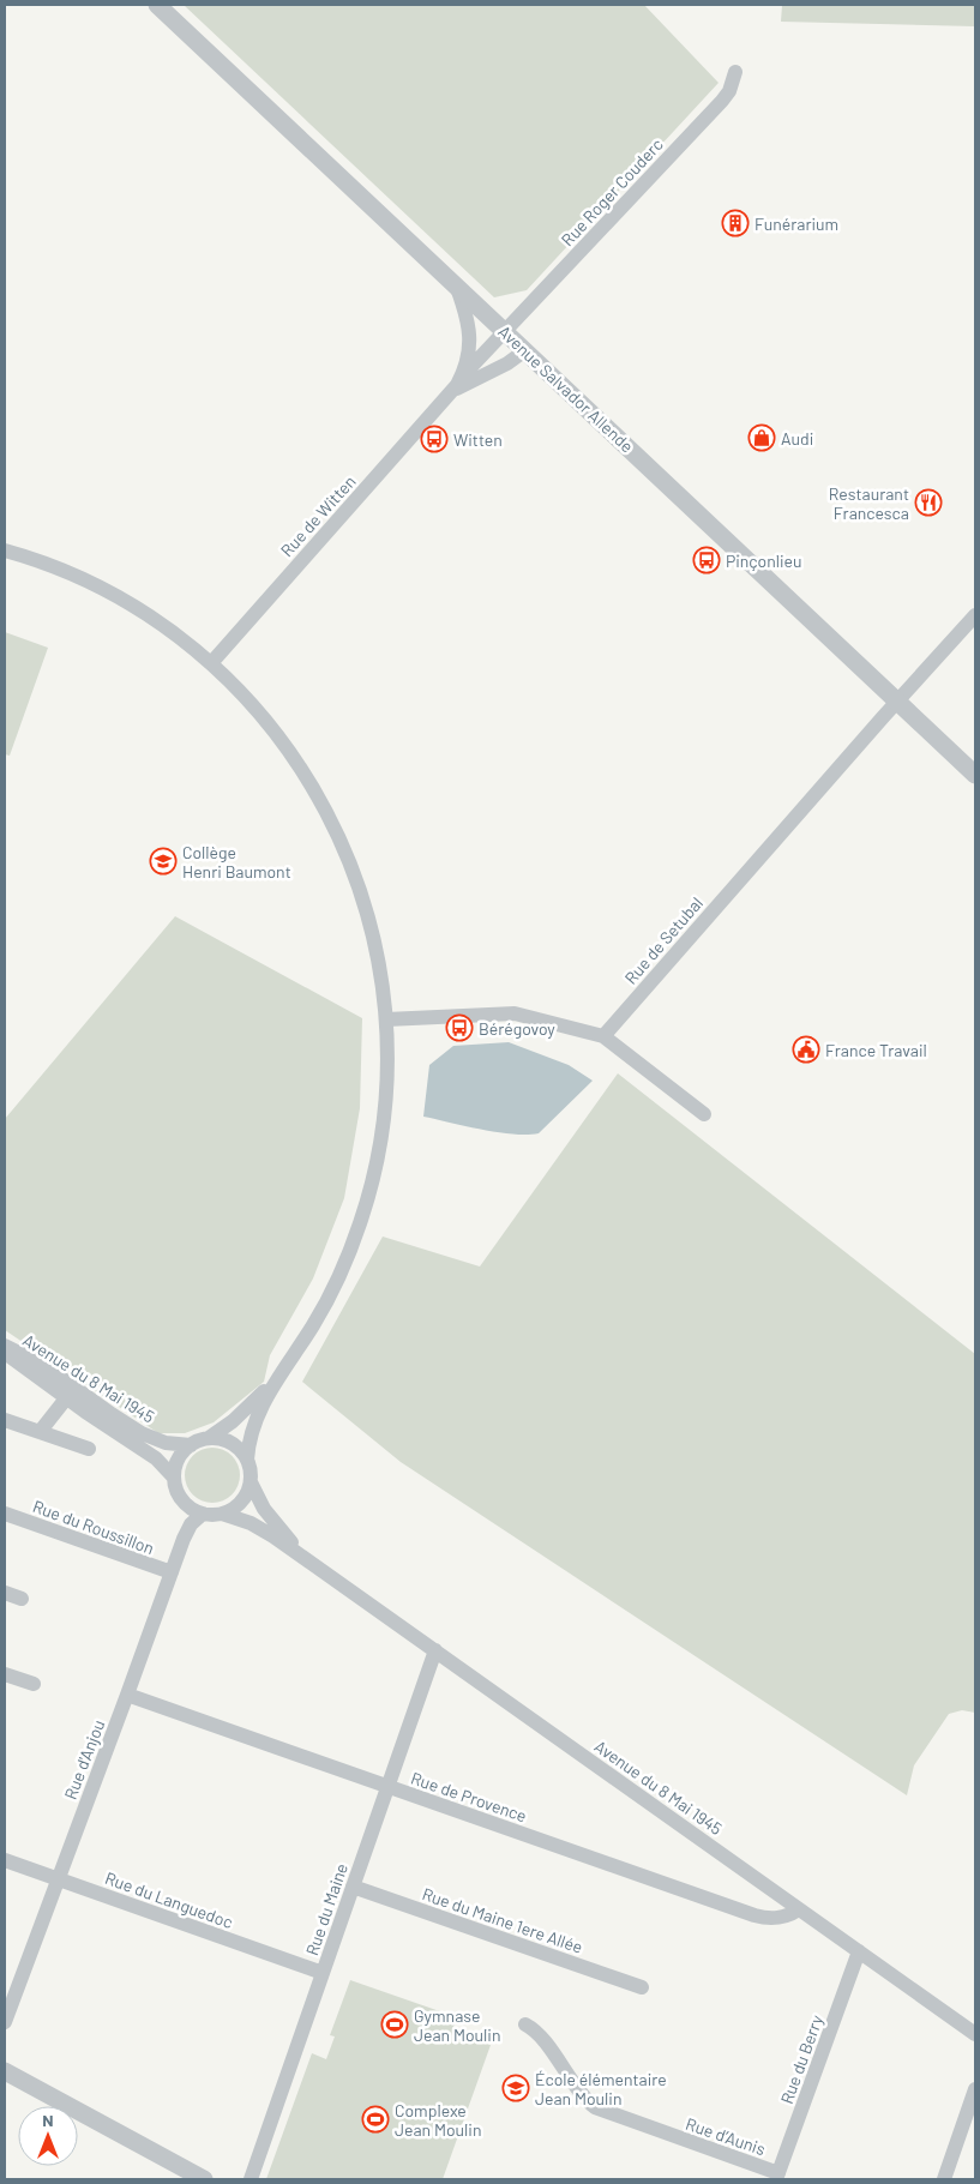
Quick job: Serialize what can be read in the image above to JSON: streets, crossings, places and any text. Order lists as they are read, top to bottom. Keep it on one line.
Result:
{"streets":{"street":["Rue Roger Couderc","Avenue Salvador Allende","Rue de Witten","Rue de Setubal","Avenue du 8 Mai 1945","Rue du Roussillon","Rue d'Anjou","Rue de Provence","Rue du Languedoc","Rue du Maine","Rue du Maine 1ere Allée","Rue du Berry","Rue d’Aunis"]},"crossings":[["Rue Roger Couderc","Avenue Salvador Allende"],["Rue Roger Couderc","Rue de Witten"],["Avenue Salvador Allende","Rue de Witten"],["Avenue Salvador Allende","Rue de Setubal"],["Avenue du 8 Mai 1945","Rue d'Anjou"],["Avenue du 8 Mai 1945","Rue de Provence"],["Avenue du 8 Mai 1945","Rue du Maine"],["Avenue du 8 Mai 1945","Rue du Berry"],["Rue du Roussillon","Rue d'Anjou"],["Rue d'Anjou","Rue de Provence"],["Rue d'Anjou","Rue du Languedoc"],["Rue de Provence","Rue du Maine"],["Rue du Languedoc","Rue du Maine"],["Rue du Maine","Rue du Maine 1ere Allée"],["Rue du Berry","Rue d’Aunis"]],"places":{"building":["Funérarium"],"shop":["Audi"],"bus stop":["Witten","Pinçonlieu","Bérégovoy"],"restaurant":["Restaurant Francesca"],"school or university":["Collège Henri Baumont","École élémentaire Jean Moulin"],"public building":["France Travail"],"sports":["Gymnase Jean Moulin","Complexe Jean Moulin"]},"north":"top"}
